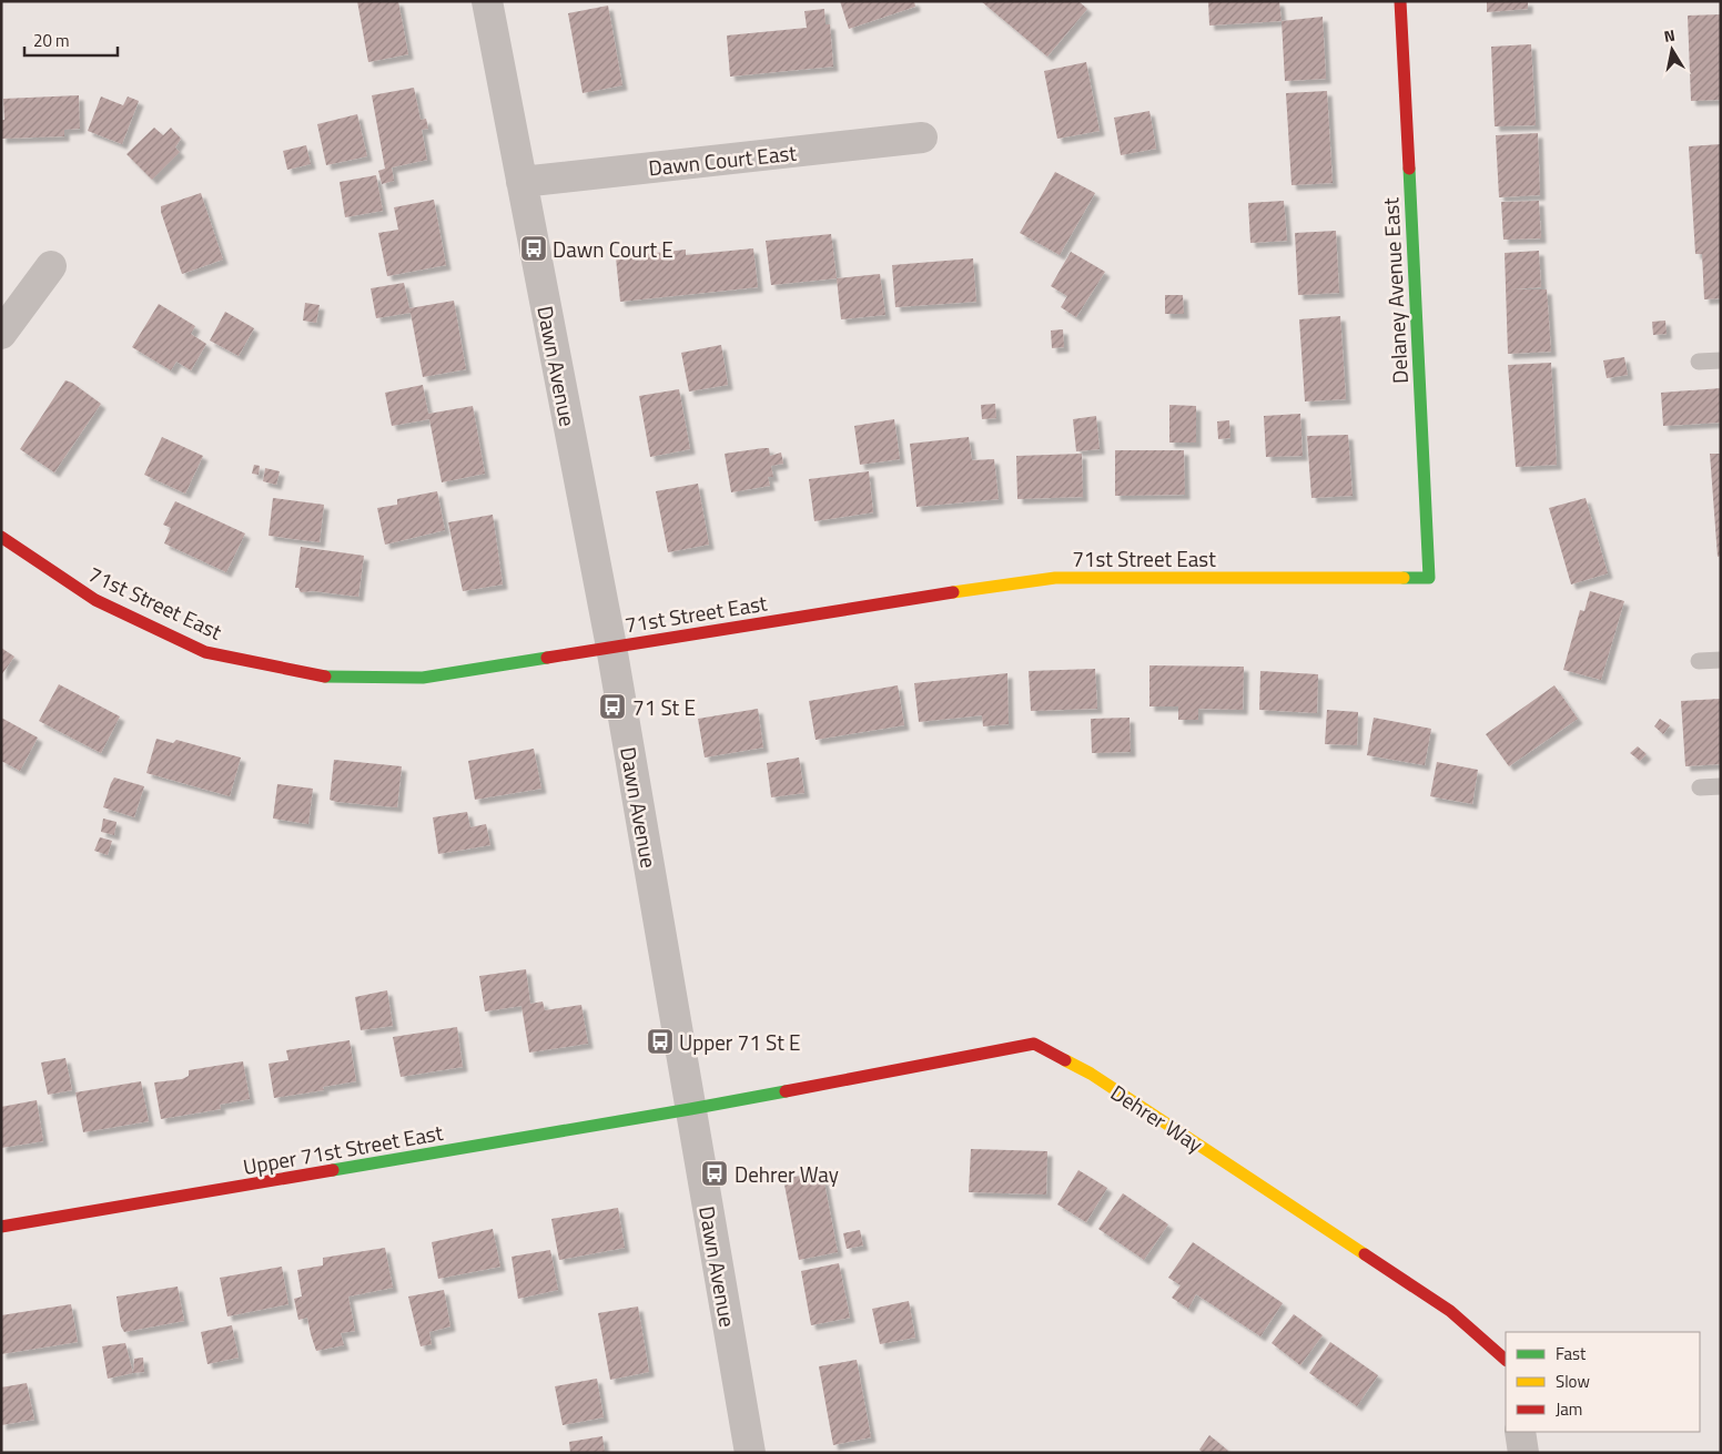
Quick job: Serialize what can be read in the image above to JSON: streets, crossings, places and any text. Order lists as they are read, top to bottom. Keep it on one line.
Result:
{"streets":{"street":["Dawn Court East","Delaney Avenue East","Dawn Avenue","71st Street East","Dehrer Way","Upper 71st Street East"]},"crossings":[["Dawn Court East","Dawn Avenue"],["Delaney Avenue East","71st Street East"],["Dawn Avenue","71st Street East"],["Dawn Avenue","Dehrer Way"],["Dawn Avenue","Upper 71st Street East"],["Dehrer Way","Upper 71st Street East"]],"places":{"bus stop":["Dawn Court E","71 St E","Upper 71 St E","Dehrer Way"]},"legend":["Fast","Slow","Jam"],"scale_bar":"20 m","north":"top"}
